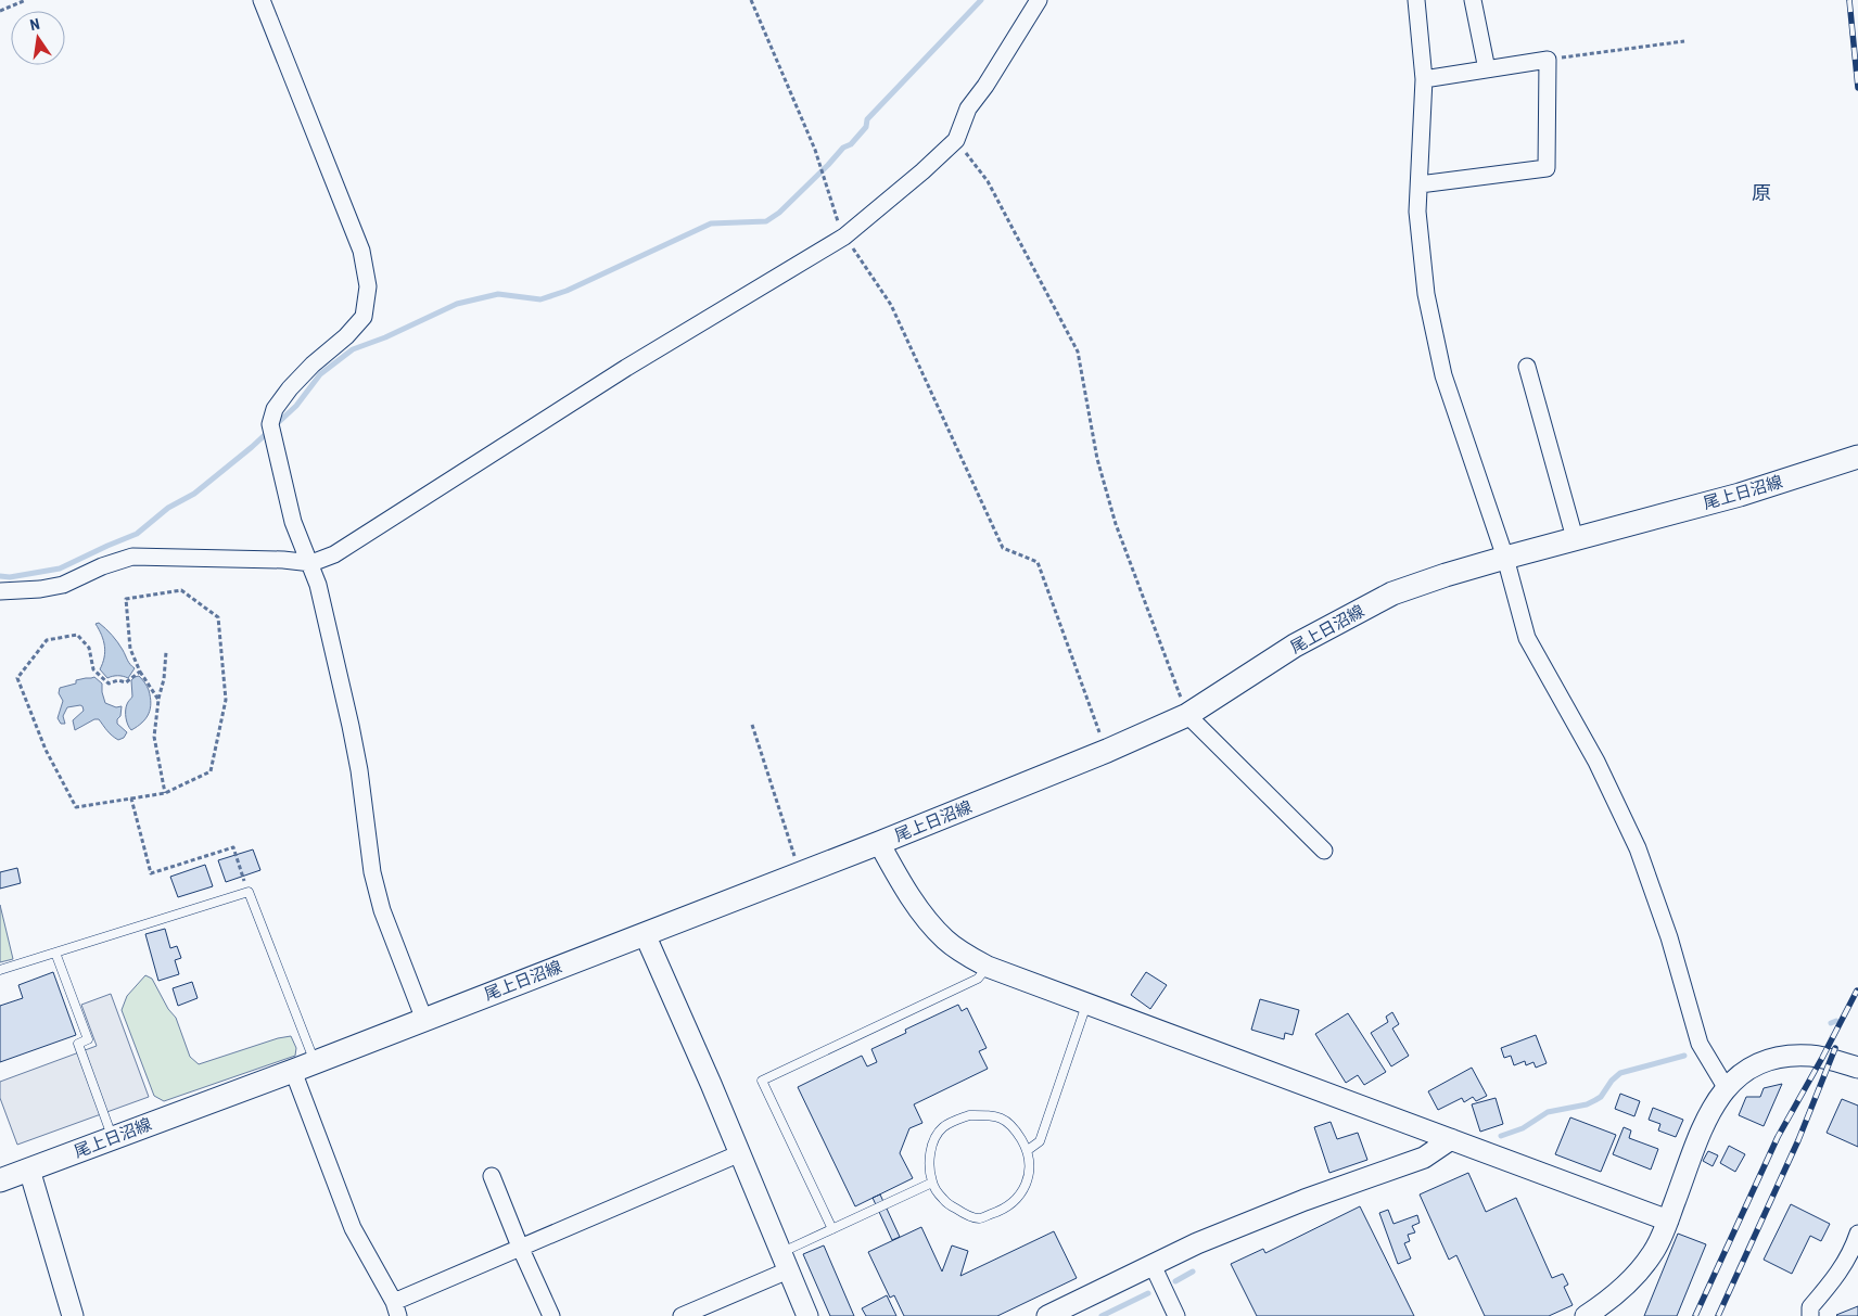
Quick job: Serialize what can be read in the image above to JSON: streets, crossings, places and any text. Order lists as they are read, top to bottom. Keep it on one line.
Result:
{"streets":{"main road":["尾上日沼線"]},"districts":["原"],"north":"top"}
